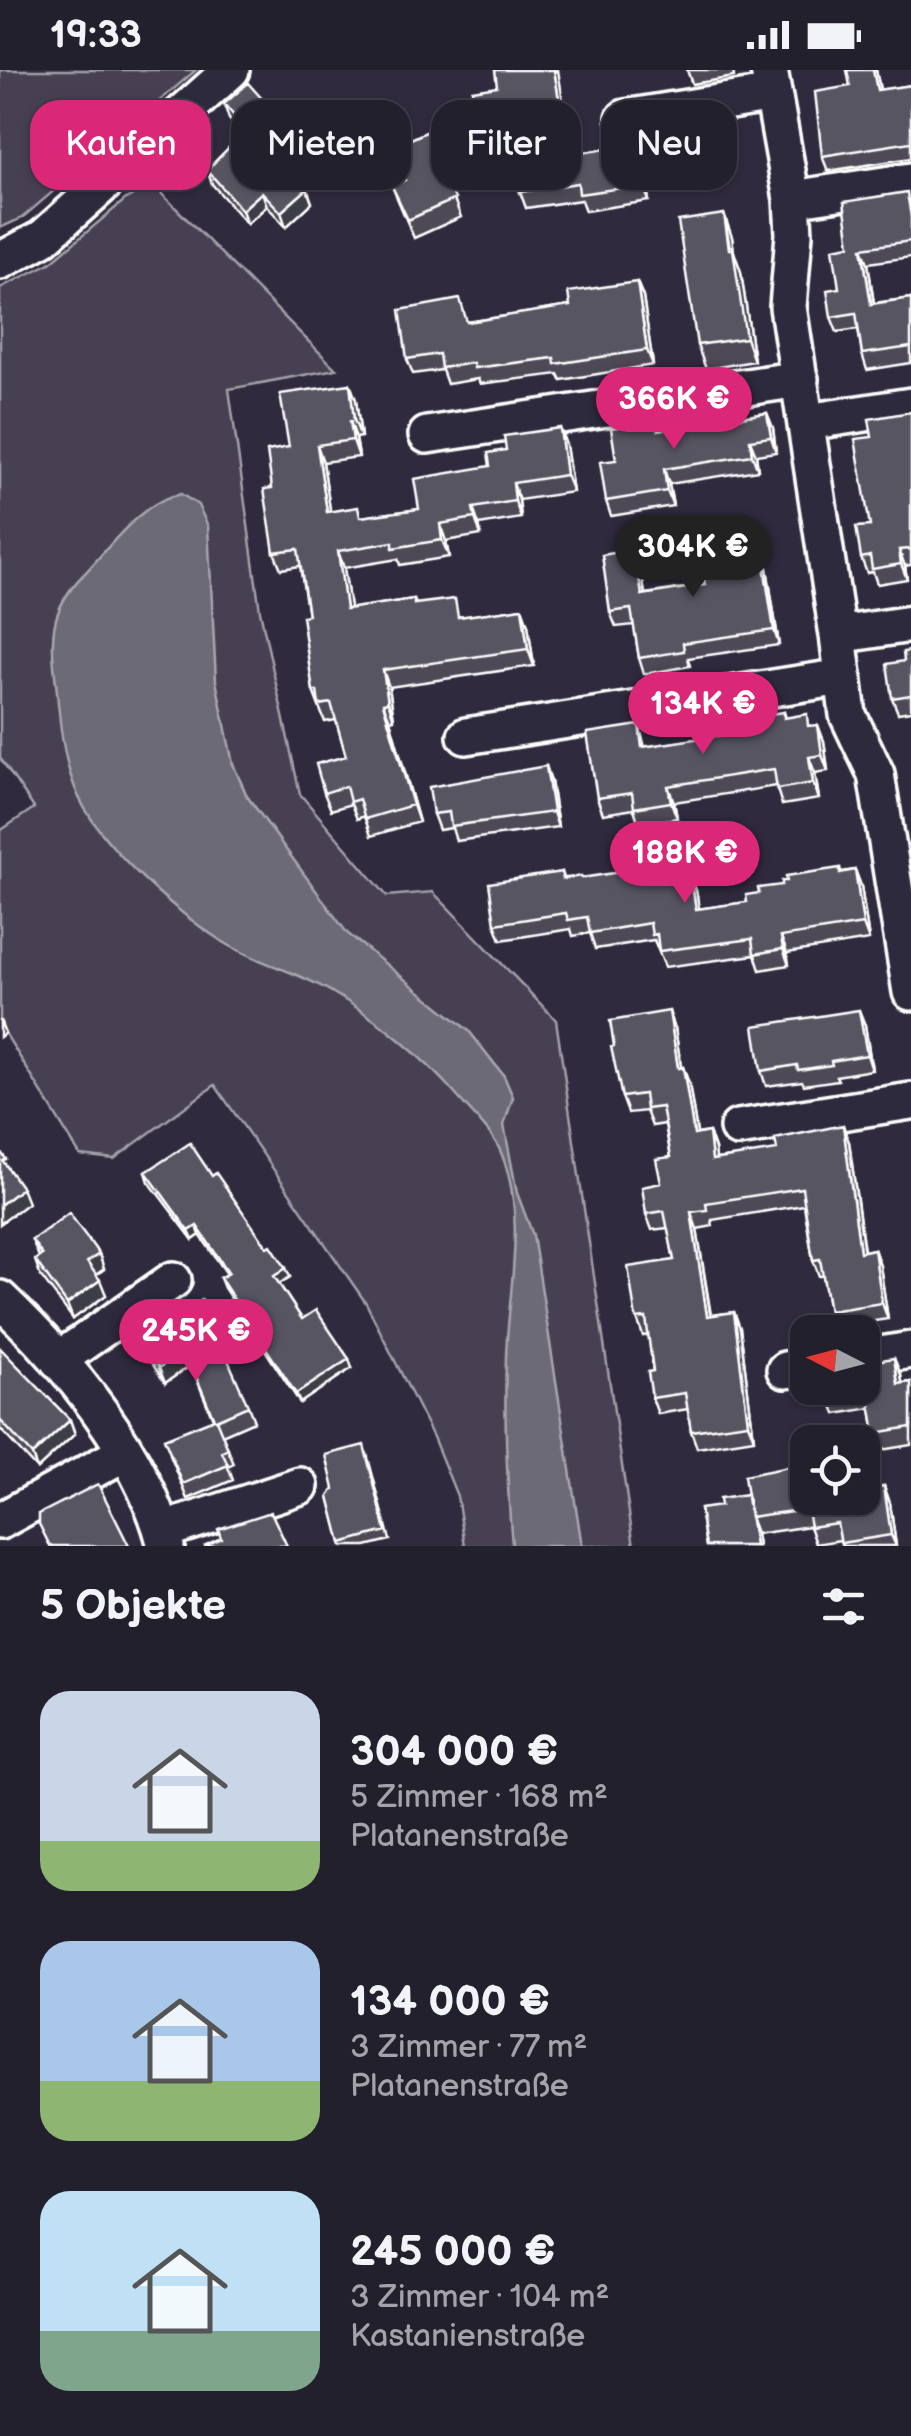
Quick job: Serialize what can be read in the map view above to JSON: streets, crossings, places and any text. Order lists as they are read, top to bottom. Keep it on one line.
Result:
{"north":"left","page":{"status":"19:33","chip":["Kaufen","Mieten","Filter","Neu"],"price":["366K €","304K €","134K €","188K €","245K €"],"heading":"5 Objekte","list":[{"name":"304 000 €","note":"5 Zimmer · 168 m² · Platanenstraße"},{"name":"134 000 €","note":"3 Zimmer · 77 m² · Platanenstraße"},{"name":"245 000 €","note":"3 Zimmer · 104 m² · Kastanienstraße"}]}}
